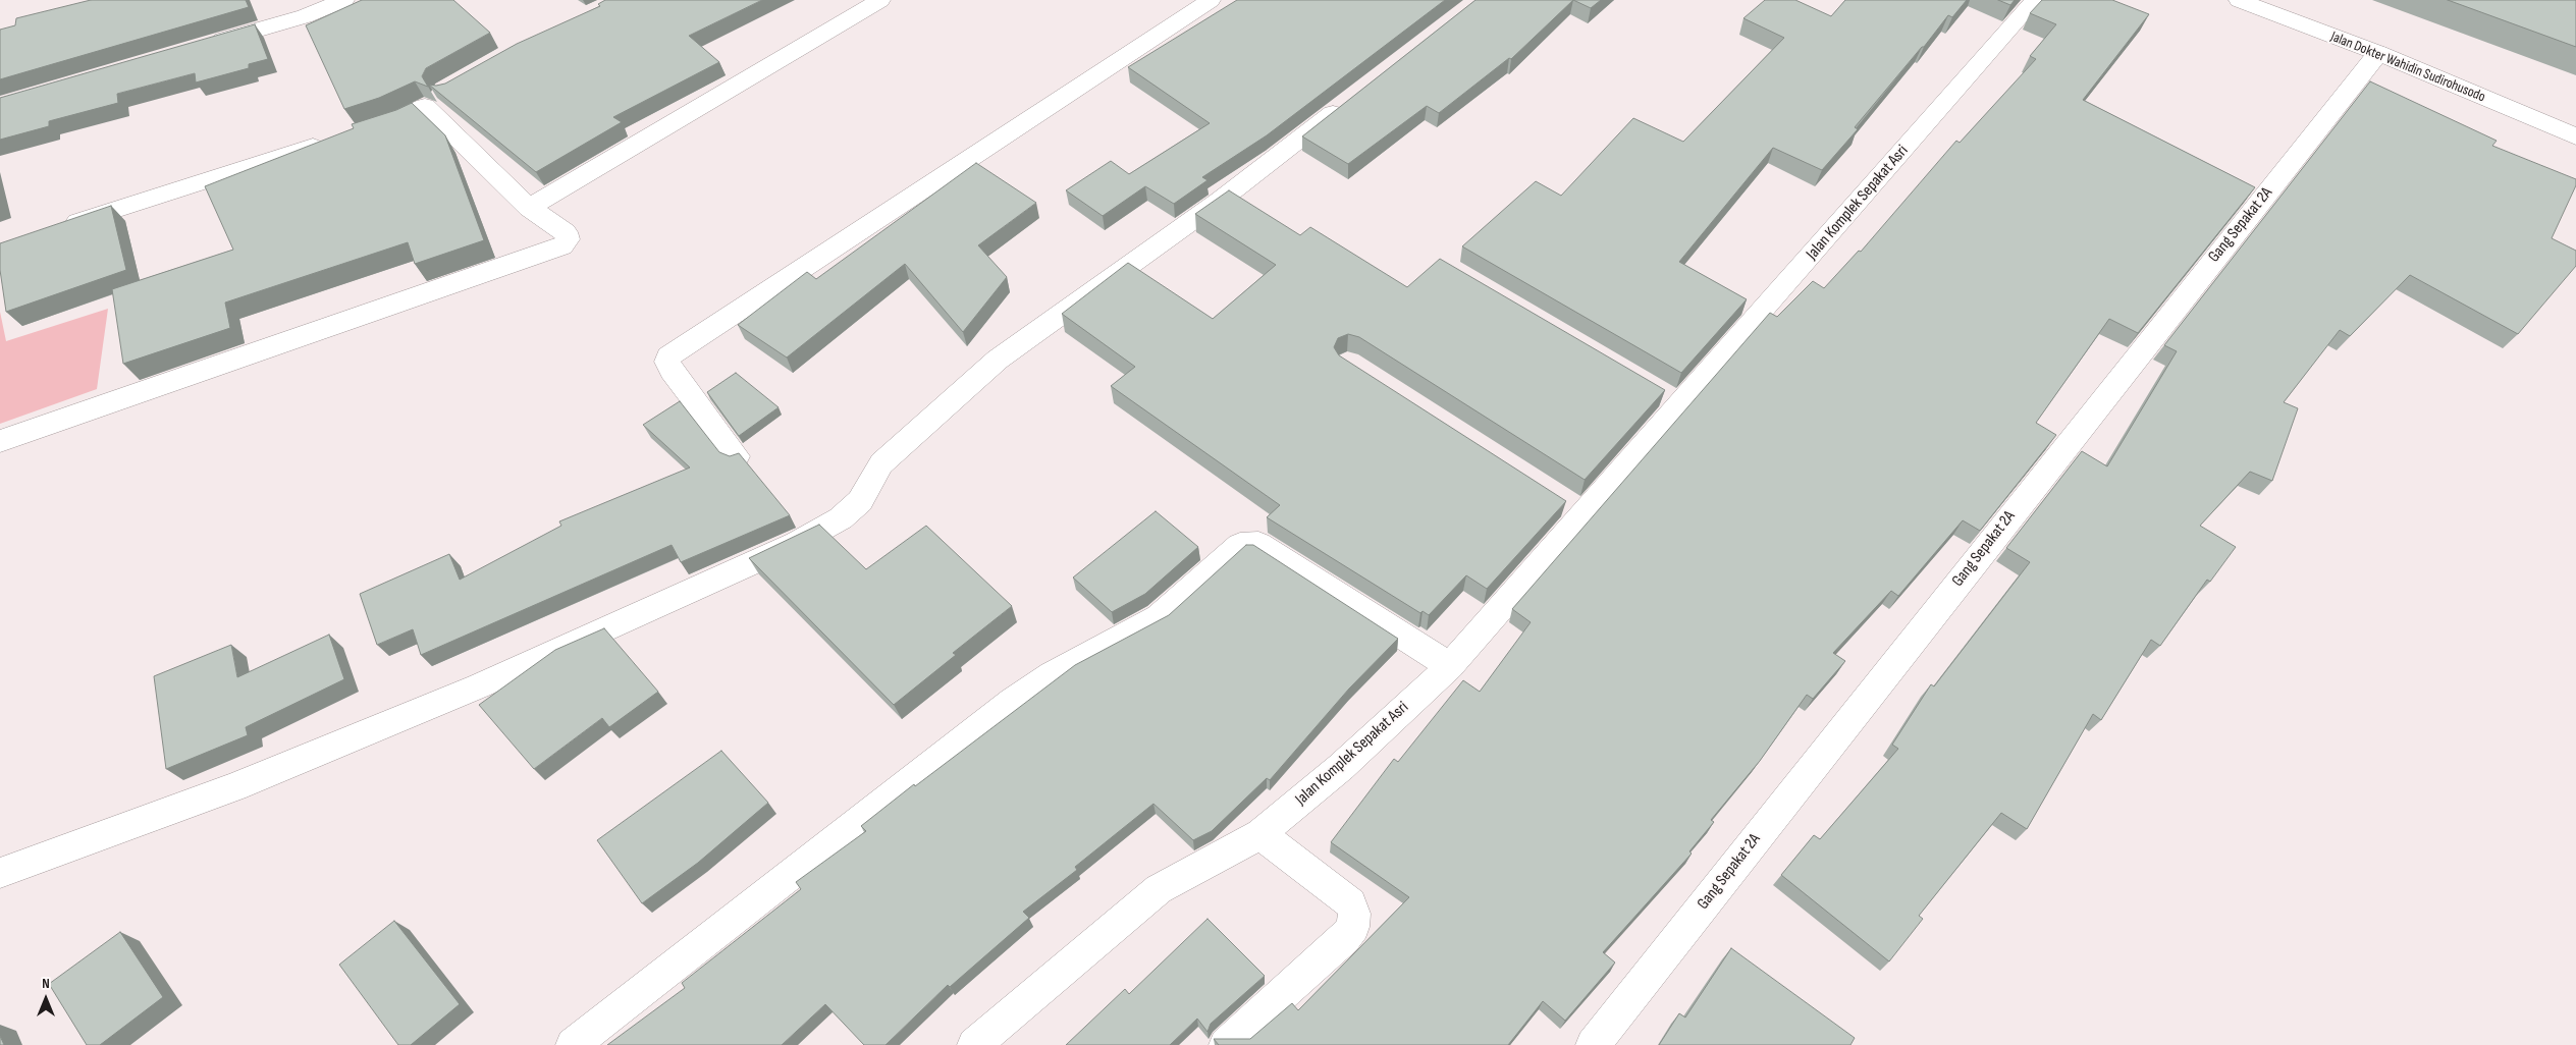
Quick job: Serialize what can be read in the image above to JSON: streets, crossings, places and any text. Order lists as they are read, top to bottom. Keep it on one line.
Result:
{"streets":{"street":["Jalan Dokter Wahidin Sudirohusodo","Jalan Komplek Sepakat Asri","Gang Sepakat 2A"]},"crossings":[["Jalan Dokter Wahidin Sudirohusodo","Gang Sepakat 2A"]],"north":"top"}
